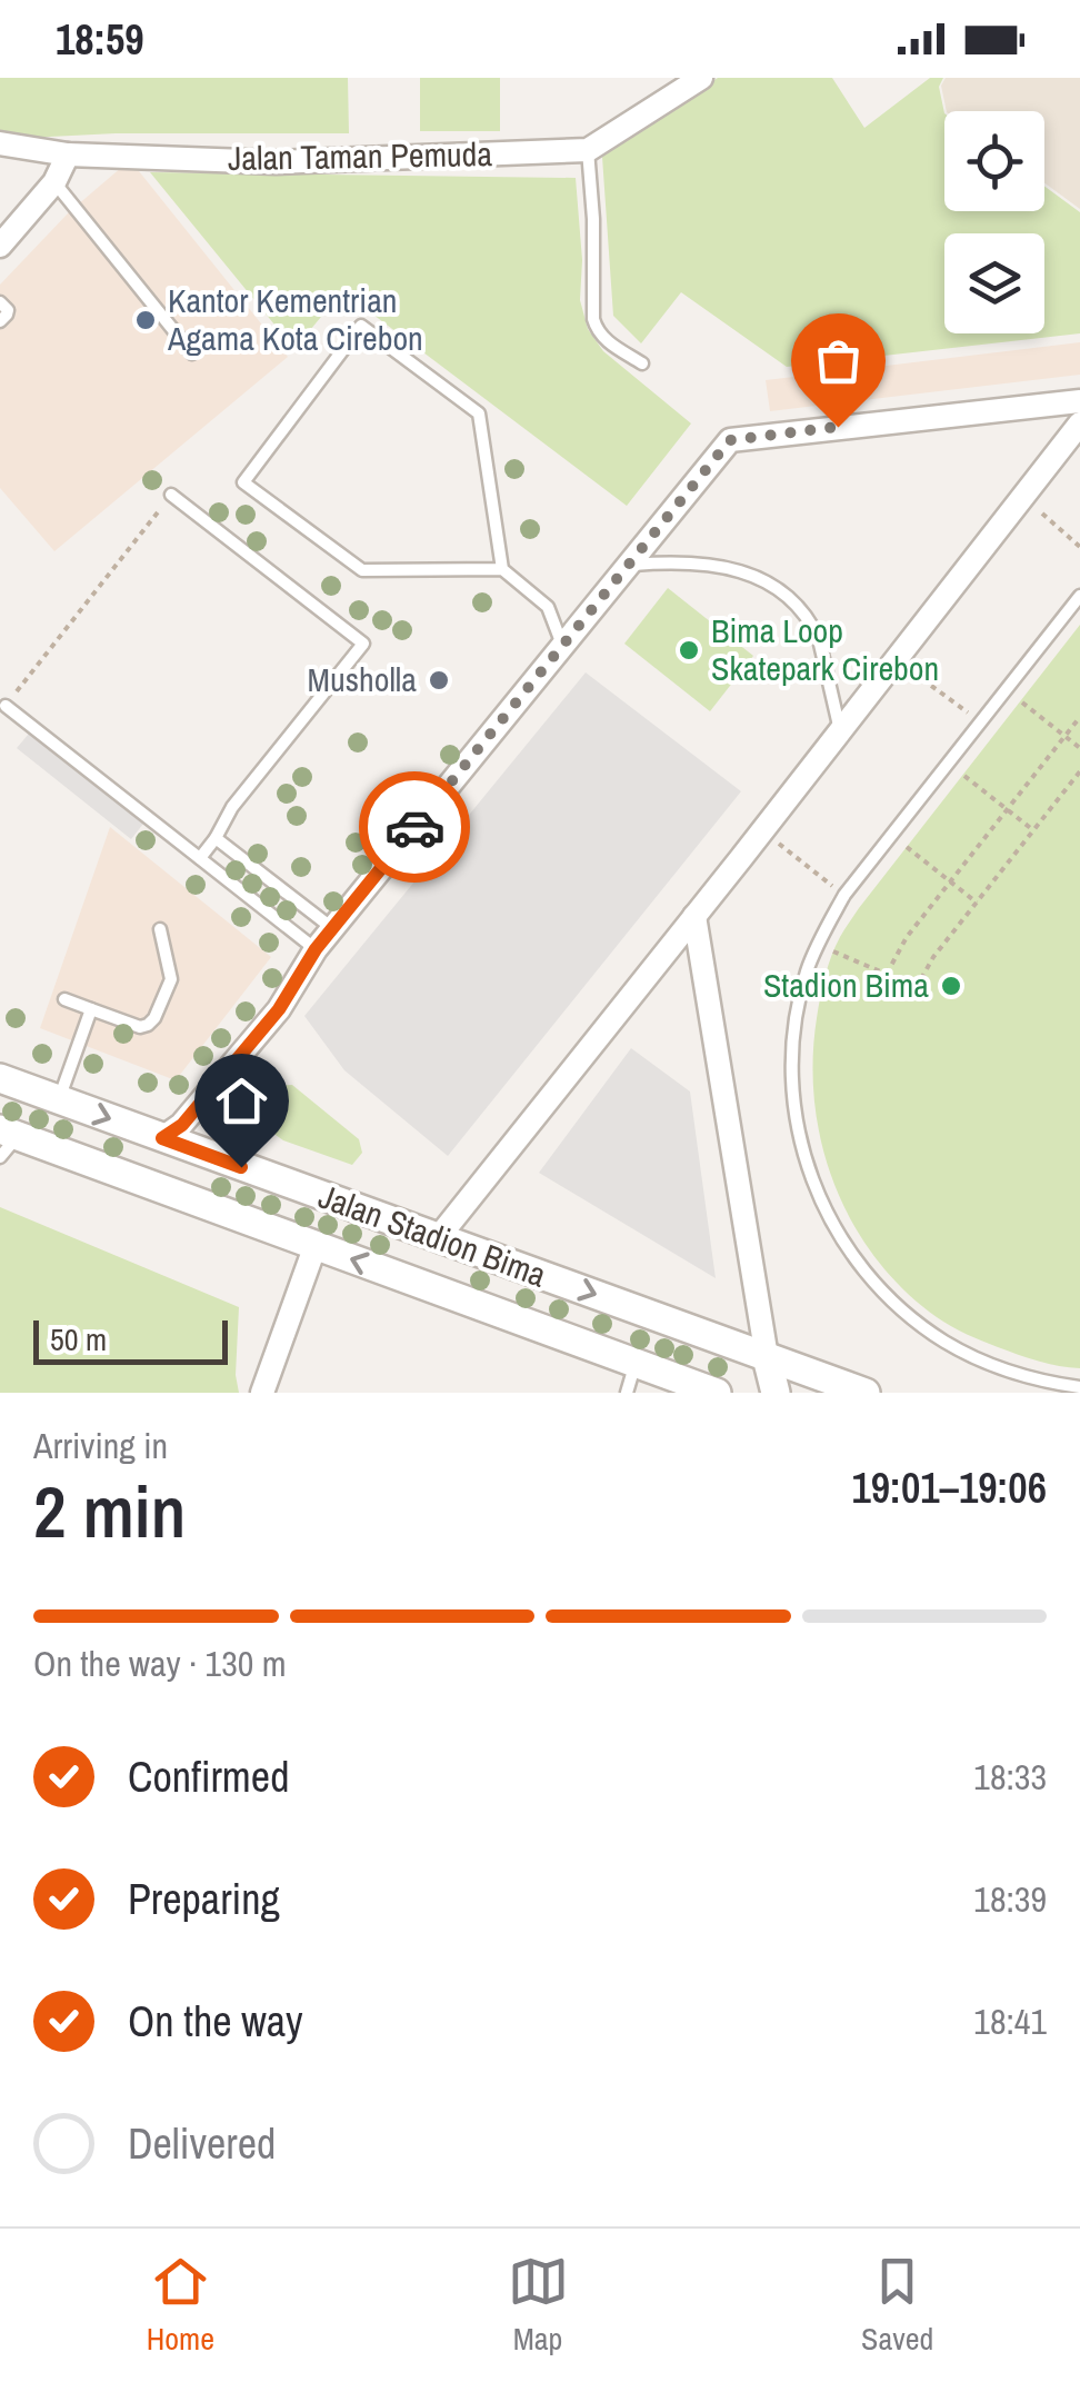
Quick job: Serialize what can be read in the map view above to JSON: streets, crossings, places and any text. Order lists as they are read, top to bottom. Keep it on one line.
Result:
{"streets":{"street":["Jalan Taman Pemuda","Jalan Stadion Bima"]},"places":["Kantor Kementrian Agama Kota Cirebon","Bima Loop Skatepark Cirebon","Musholla","Stadion Bima"],"scale_bar":"50 m","page":{"status":"18:59","scale":"50 m","heading":["2 min","Arriving in","19:01–19:06"],"bar":"On the way · 130 m","list":[["Confirmed","18:33"],["Preparing","18:39"],["On the way","18:41"],"Delivered"],"tabs":["Home","Map","Saved"]}}
